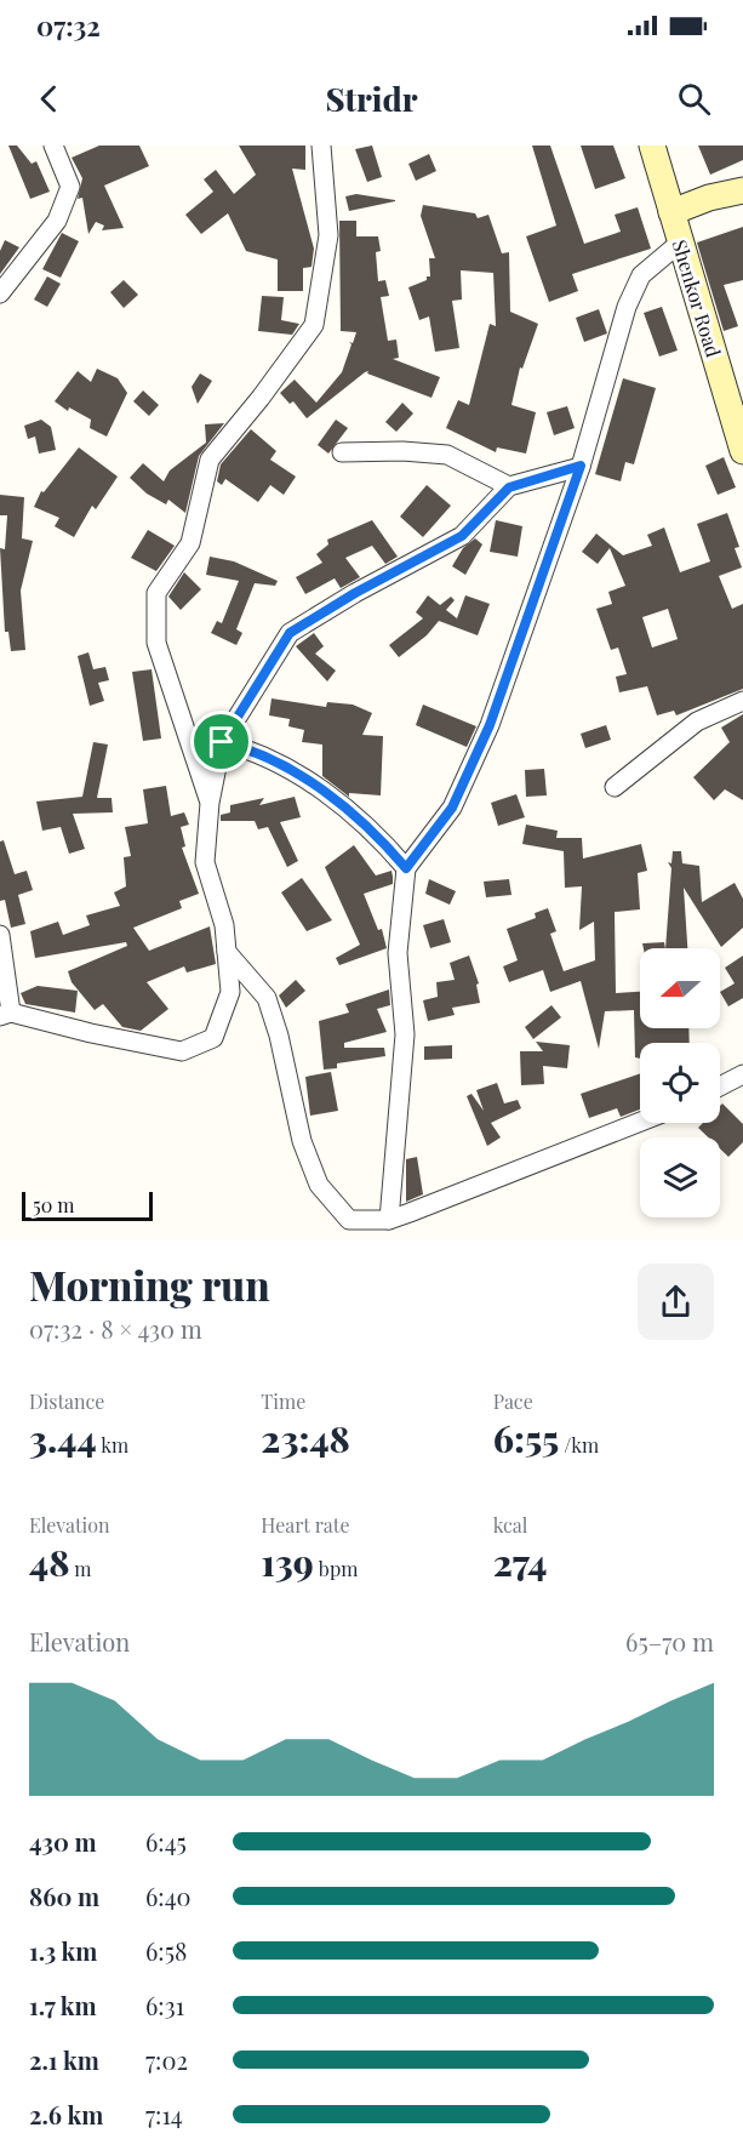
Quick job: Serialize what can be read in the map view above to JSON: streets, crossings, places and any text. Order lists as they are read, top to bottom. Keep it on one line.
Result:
{"streets":{"main road":["Shenkor Road"]},"scale_bar":"50 m","north":"left","page":{"status":"07:32","header":"Stridr","scale":"50 m","heading":["Morning run","07:32 · 8 × 430 m"],"stats":[["Distance","3.44 km"],["Time","23:48"],["Pace","6:55 /km"],["Elevation","48 m"],["Heart rate","139 bpm"],["kcal","274"]],"chart":["Elevation","65–70 m"],"list":[{"name":"430 m","note":"6:45"},{"name":"860 m","note":"6:40"},{"name":"1.3 km","note":"6:58"},{"name":"1.7 km","note":"6:31"},{"name":"2.1 km","note":"7:02"},{"name":"2.6 km","note":"7:14"}]}}
